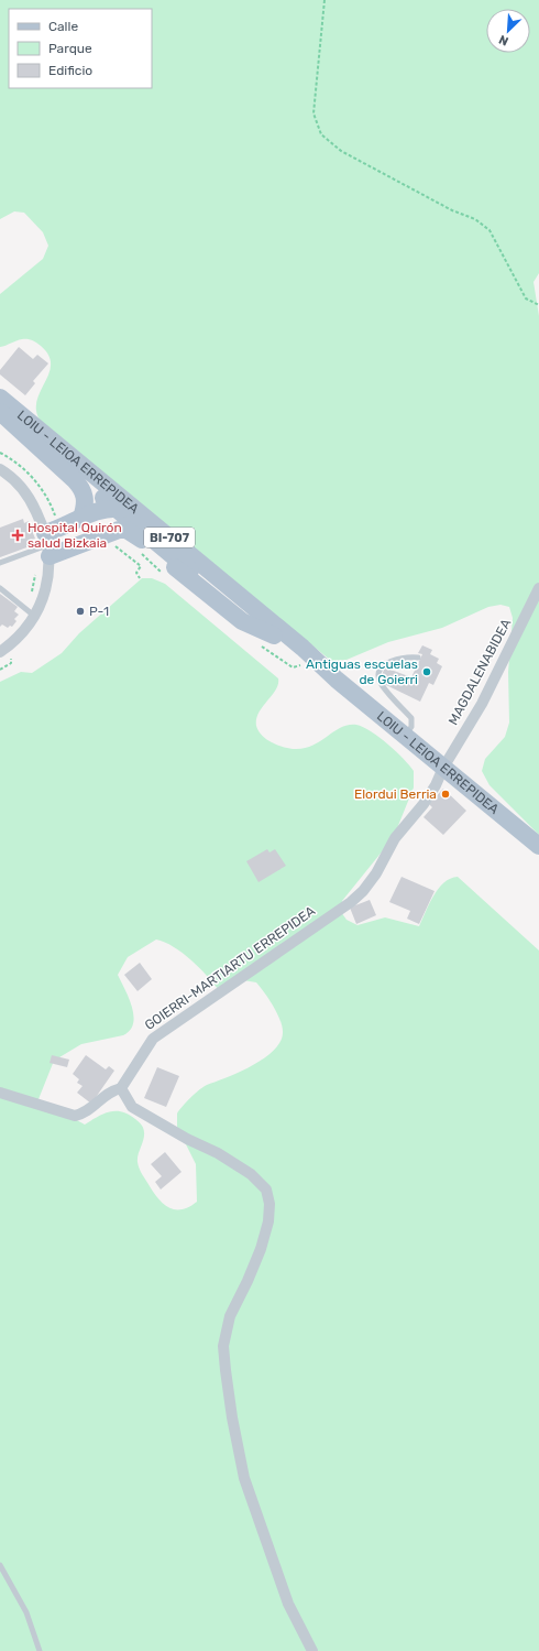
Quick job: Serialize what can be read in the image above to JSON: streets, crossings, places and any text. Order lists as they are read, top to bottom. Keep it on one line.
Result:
{"streets":{"main road":["LOIU - LEIOA ERREPIDEA","BI-707"],"street":["MAGDALENABIDEA","GOIERRI-MARTIARTU ERREPIDEA"]},"crossings":[["LOIU - LEIOA ERREPIDEA","MAGDALENABIDEA"],["LOIU - LEIOA ERREPIDEA","GOIERRI-MARTIARTU ERREPIDEA"],["MAGDALENABIDEA","GOIERRI-MARTIARTU ERREPIDEA"]],"places":{"health":["Hospital Quirón salud Bizkaia"],"other":["P-1","Antiguas escuelas de Goierri","Elordui Berria"]},"legend":["Calle","Parque","Edificio"],"north":"bottom left"}
